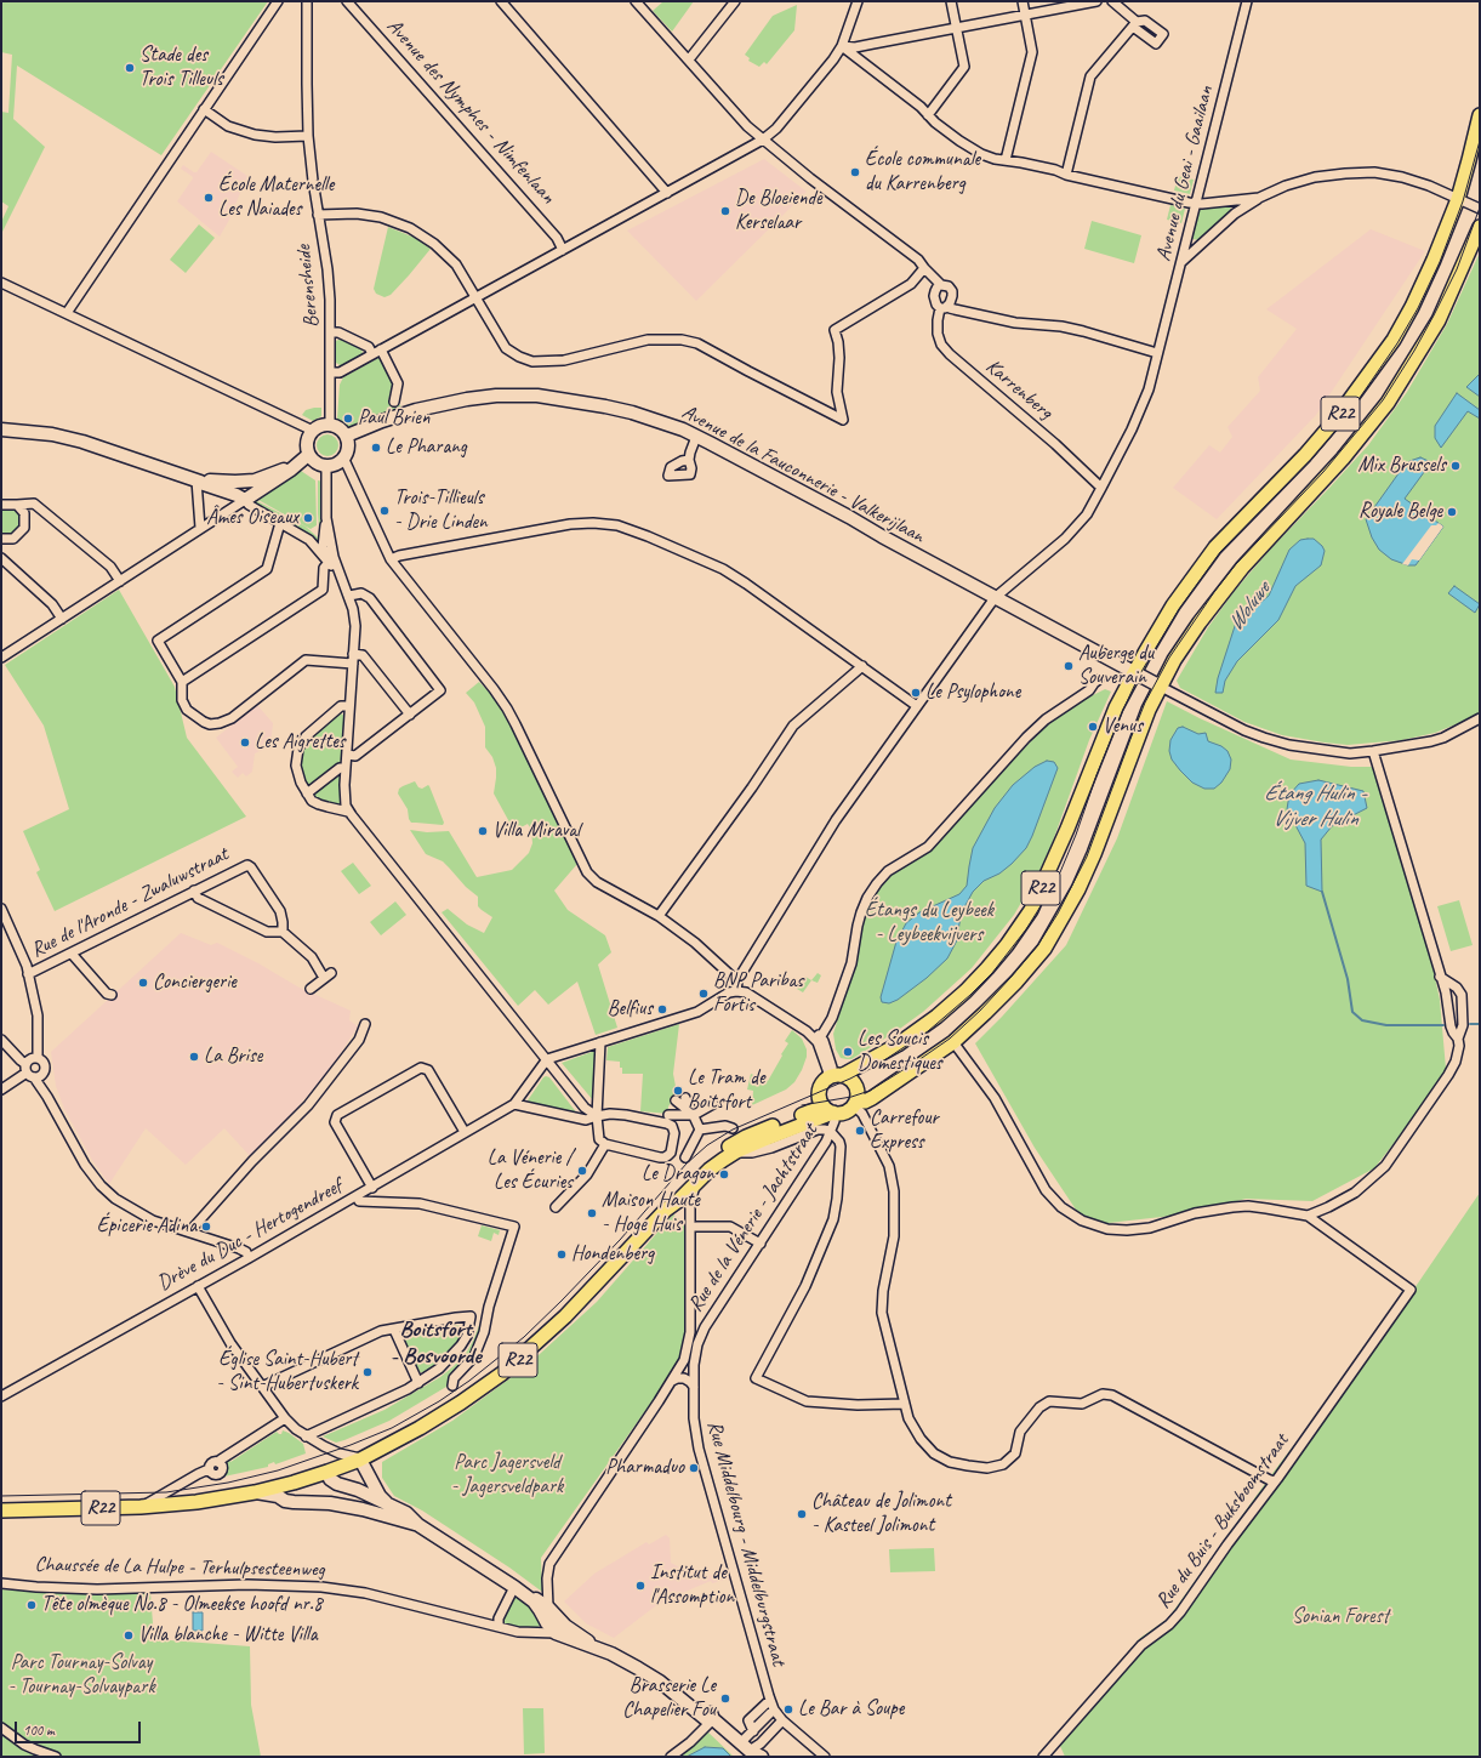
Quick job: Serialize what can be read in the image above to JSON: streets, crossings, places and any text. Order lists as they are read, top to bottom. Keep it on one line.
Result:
{"streets":{"main road":["R22"],"street":["Avenue des Nymphes - Nimfenlaan","Avenue du Geai - Gaailaan","Berensheide","Karrenberg","Avenue de la Fauconnerie - Valkerijlaan","Rue de l'Aronde - Zwaluwstraat","Rue de la Vénerie - Jachtstraat","Drève du Duc - Hertogendreef","Rue du Buis - Buksboomstraat","Rue Middelbourg - Middelburgstraat","Chaussée de La Hulpe - Terhulpsesteenweg"]},"crossings":[["Avenue du Geai - Gaailaan","Karrenberg"],["Avenue du Geai - Gaailaan","Avenue de la Fauconnerie - Valkerijlaan"],["Berensheide","Avenue de la Fauconnerie - Valkerijlaan"],["R22","Avenue de la Fauconnerie - Valkerijlaan"],["R22","Rue de la Vénerie - Jachtstraat"],["Rue de la Vénerie - Jachtstraat","Rue Middelbourg - Middelburgstraat"]],"districts":["Boitsfort - Bosvoorde"],"water":["Woluwe","Étang Hulin - Vijver Hulin"],"parks":["Étangs du Leybeek - Leybeekvijvers","Parc Jagersveld - Jagersveldpark","Sonian Forest","Parc Tournay-Solvay - Tournay-Solvaypark"],"places":["Stade des Trois Tilleuls","École communale du Karrenberg","École Maternelle Les Naiades","De Bloeiende Kerselaar","Paul Brien","Le Pharang","Mix Brussels","Trois-Tillieuls - Drie Linden","Royale Belge","Âmes Oiseaux","Auberge du Souverain","Le Psylophone","Venus","Les Aigrettes","Villa Miraval","Conciergerie","BNP Paribas Fortis","Belfius","Les Soucis Domestiques","La Brise","Le Tram de Boitsfort","Carrefour Express","La Vénerie / Les Écuries","Le Dragon","Maison Haute - Hoge Huis","Épicerie Adina","Hondenberg","Église Saint-Hubert - Sint-Hubertuskerk","Pharmaduo","Château de Jolimont - Kasteel Jolimont","Institut de l'Assomption","Tête olmèque No.8 - Olmeekse hoofd nr.8","Villa blanche - Witte Villa","Brasserie Le Chapelier Fou","Le Bar à Soupe"],"scale_bar":"100 m"}
